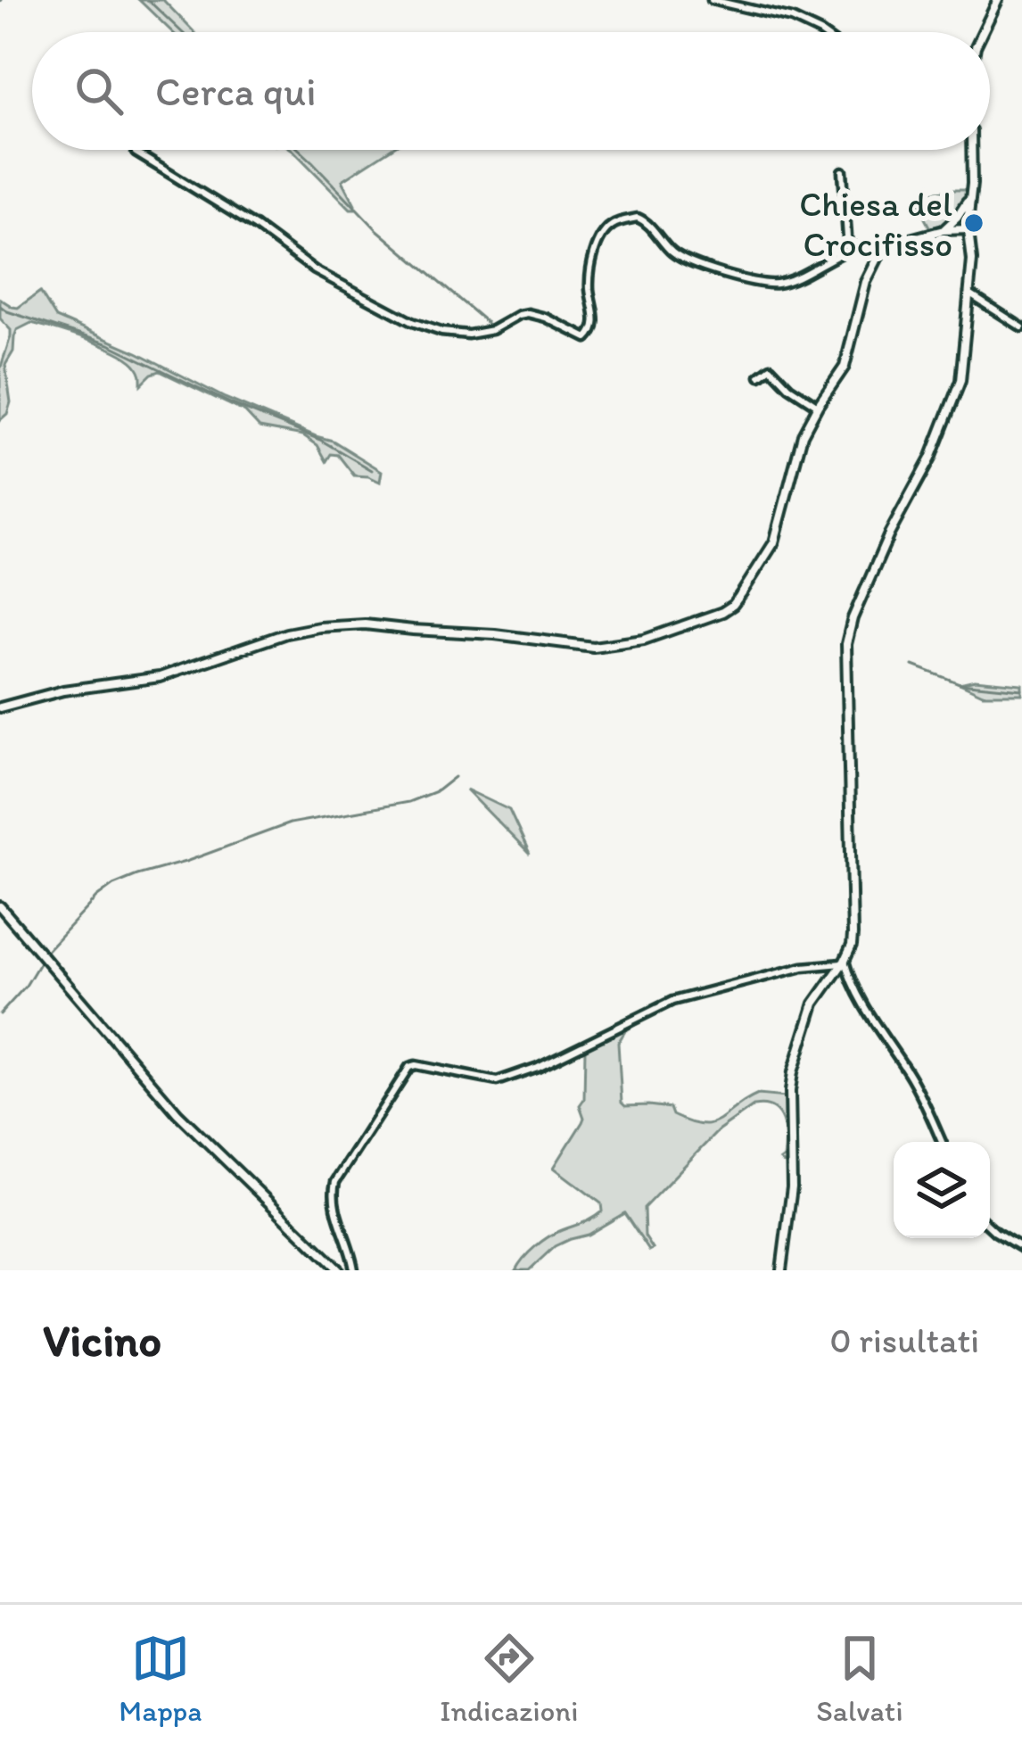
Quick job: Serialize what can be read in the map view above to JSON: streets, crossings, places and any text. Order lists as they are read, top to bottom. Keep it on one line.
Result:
{"places":["Chiesa del Crocifisso"],"page":{"search":"Cerca qui","heading":["Vicino","0 risultati"],"nav":["Mappa","Indicazioni","Salvati"]}}
